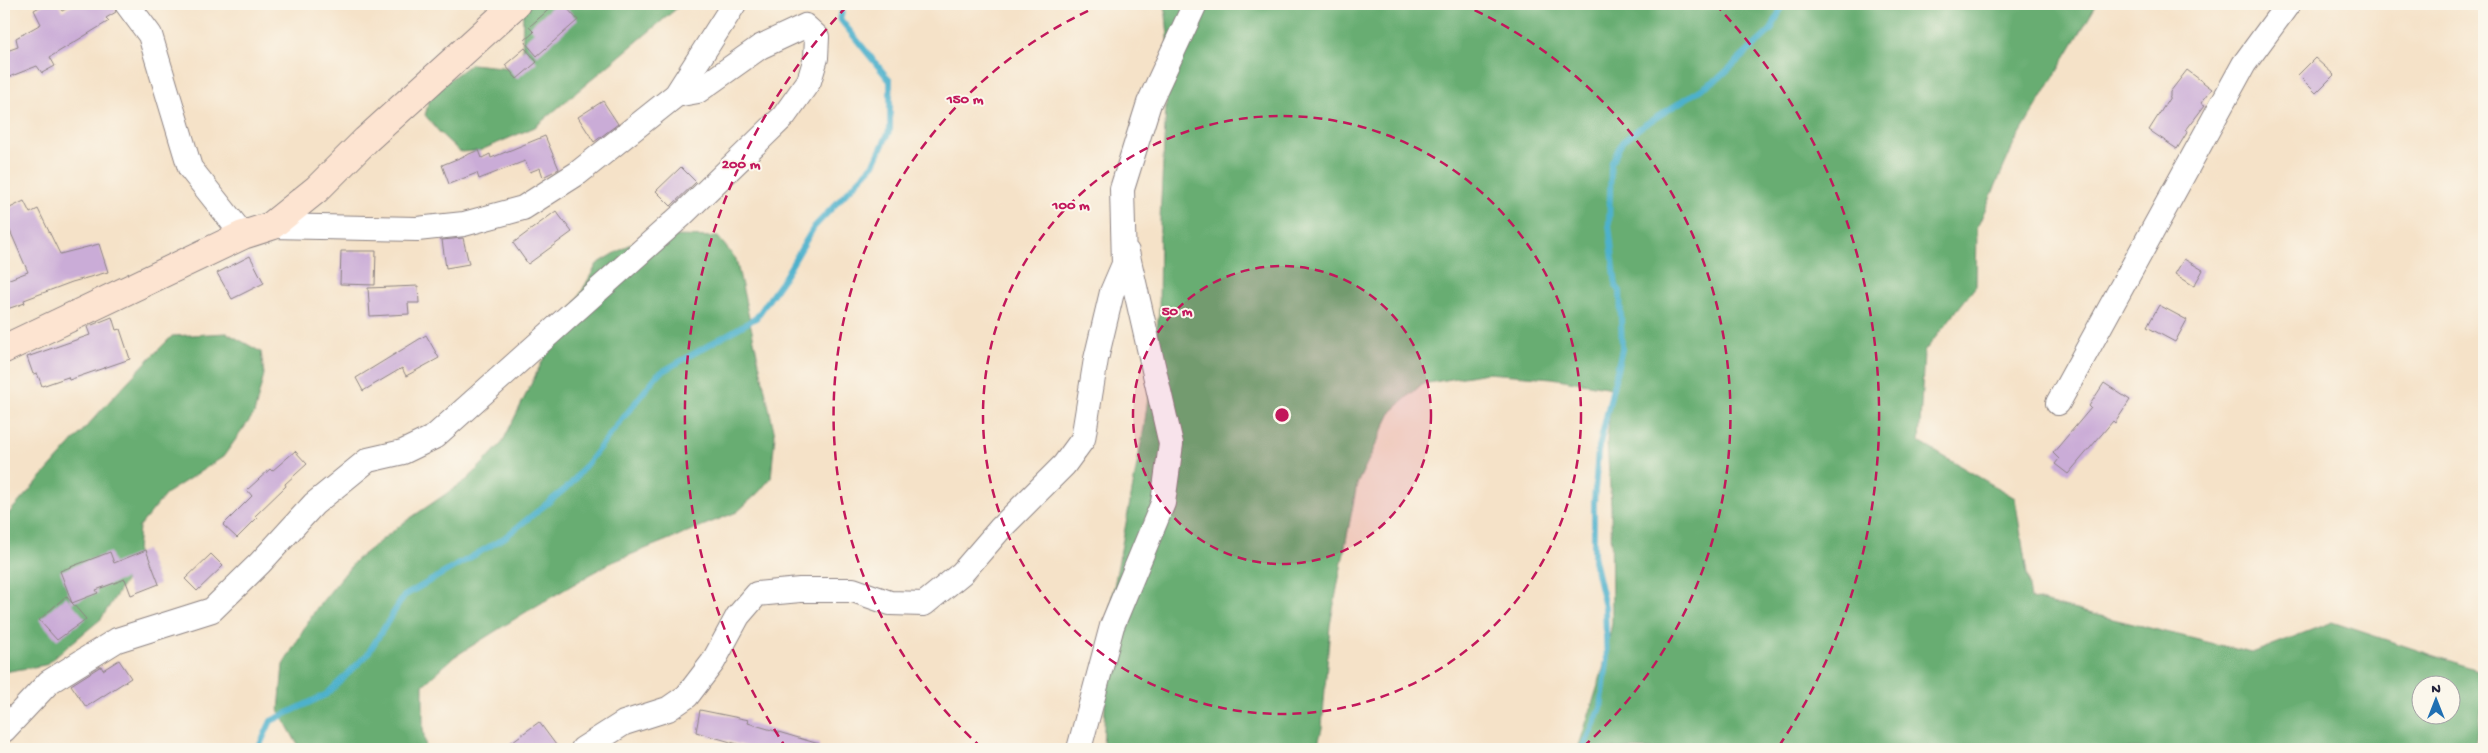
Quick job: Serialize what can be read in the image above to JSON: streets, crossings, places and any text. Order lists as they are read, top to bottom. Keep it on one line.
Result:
{"north":"top","rings":["150 m","200 m","100 m","50 m"]}
